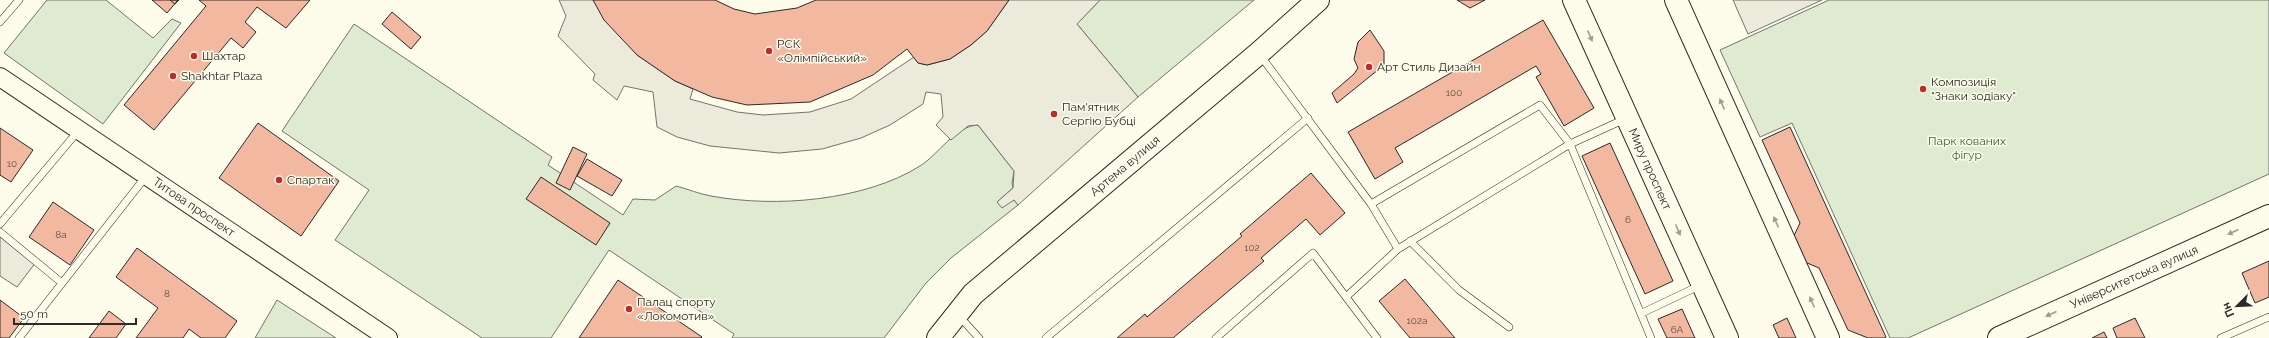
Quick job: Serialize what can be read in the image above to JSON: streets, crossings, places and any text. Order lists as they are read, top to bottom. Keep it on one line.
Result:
{"streets":{"main road":["Артема вулиця","Миру проспект","Університетська вулиця"],"street":["Титова проспект"]},"one_way":["Університетська вулиця"],"parks":["Парк кованих фігур"],"places":["РСК «Олімпійський»","Шахтар","Арт Стиль Дизайн","Shakhtar Plaza","Композиція \"Знаки зодіаку\"","Пам'ятник Сергію Бубці","Спартак","Палац спорту «Локомотив»"],"house_numbers":["100","10","6","8а","102","8","102а","6А"],"scale_bar":"50 m","north":"bottom left"}
